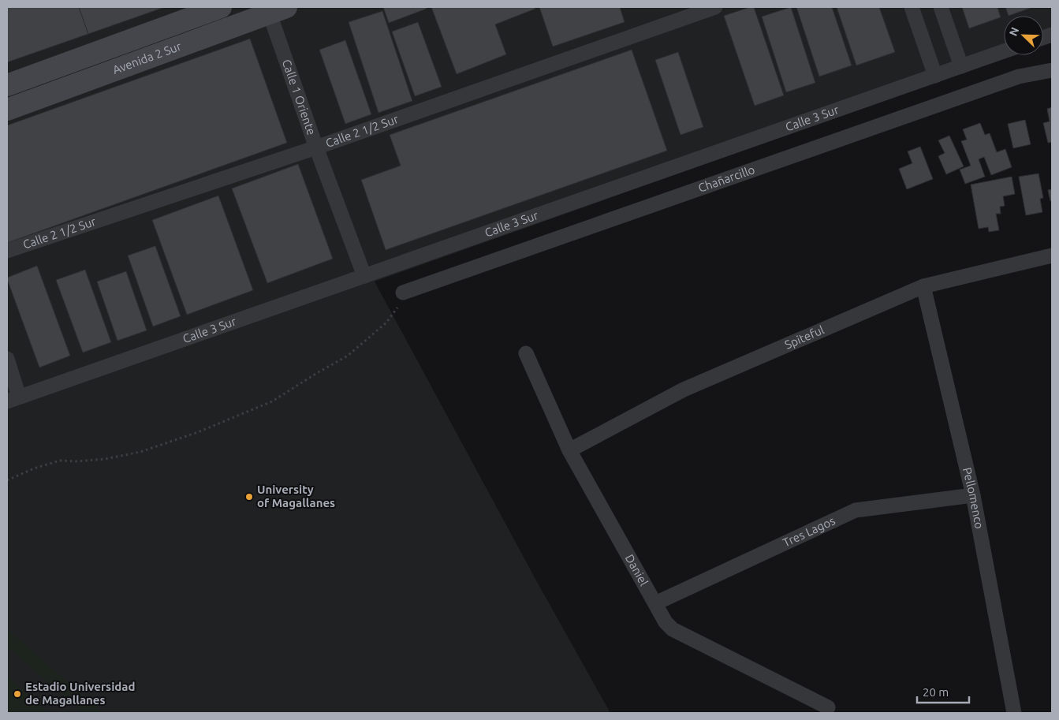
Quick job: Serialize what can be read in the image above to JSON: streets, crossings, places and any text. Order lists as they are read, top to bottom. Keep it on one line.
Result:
{"streets":{"street":["Avenida 2 Sur","Calle 1 Oriente","Calle 3 Sur","Calle 2 1/2 Sur","Chañarcillo","Spiteful","Pellomenco","Tres Lagos","Daniel"]},"crossings":[["Avenida 2 Sur","Calle 1 Oriente"],["Calle 1 Oriente","Calle 3 Sur"],["Calle 1 Oriente","Calle 2 1/2 Sur"],["Spiteful","Pellomenco"],["Spiteful","Daniel"],["Pellomenco","Tres Lagos"],["Tres Lagos","Daniel"]],"places":["University of Magallanes","Estadio Universidad de Magallanes"],"scale_bar":"20 m","north":"top left"}
